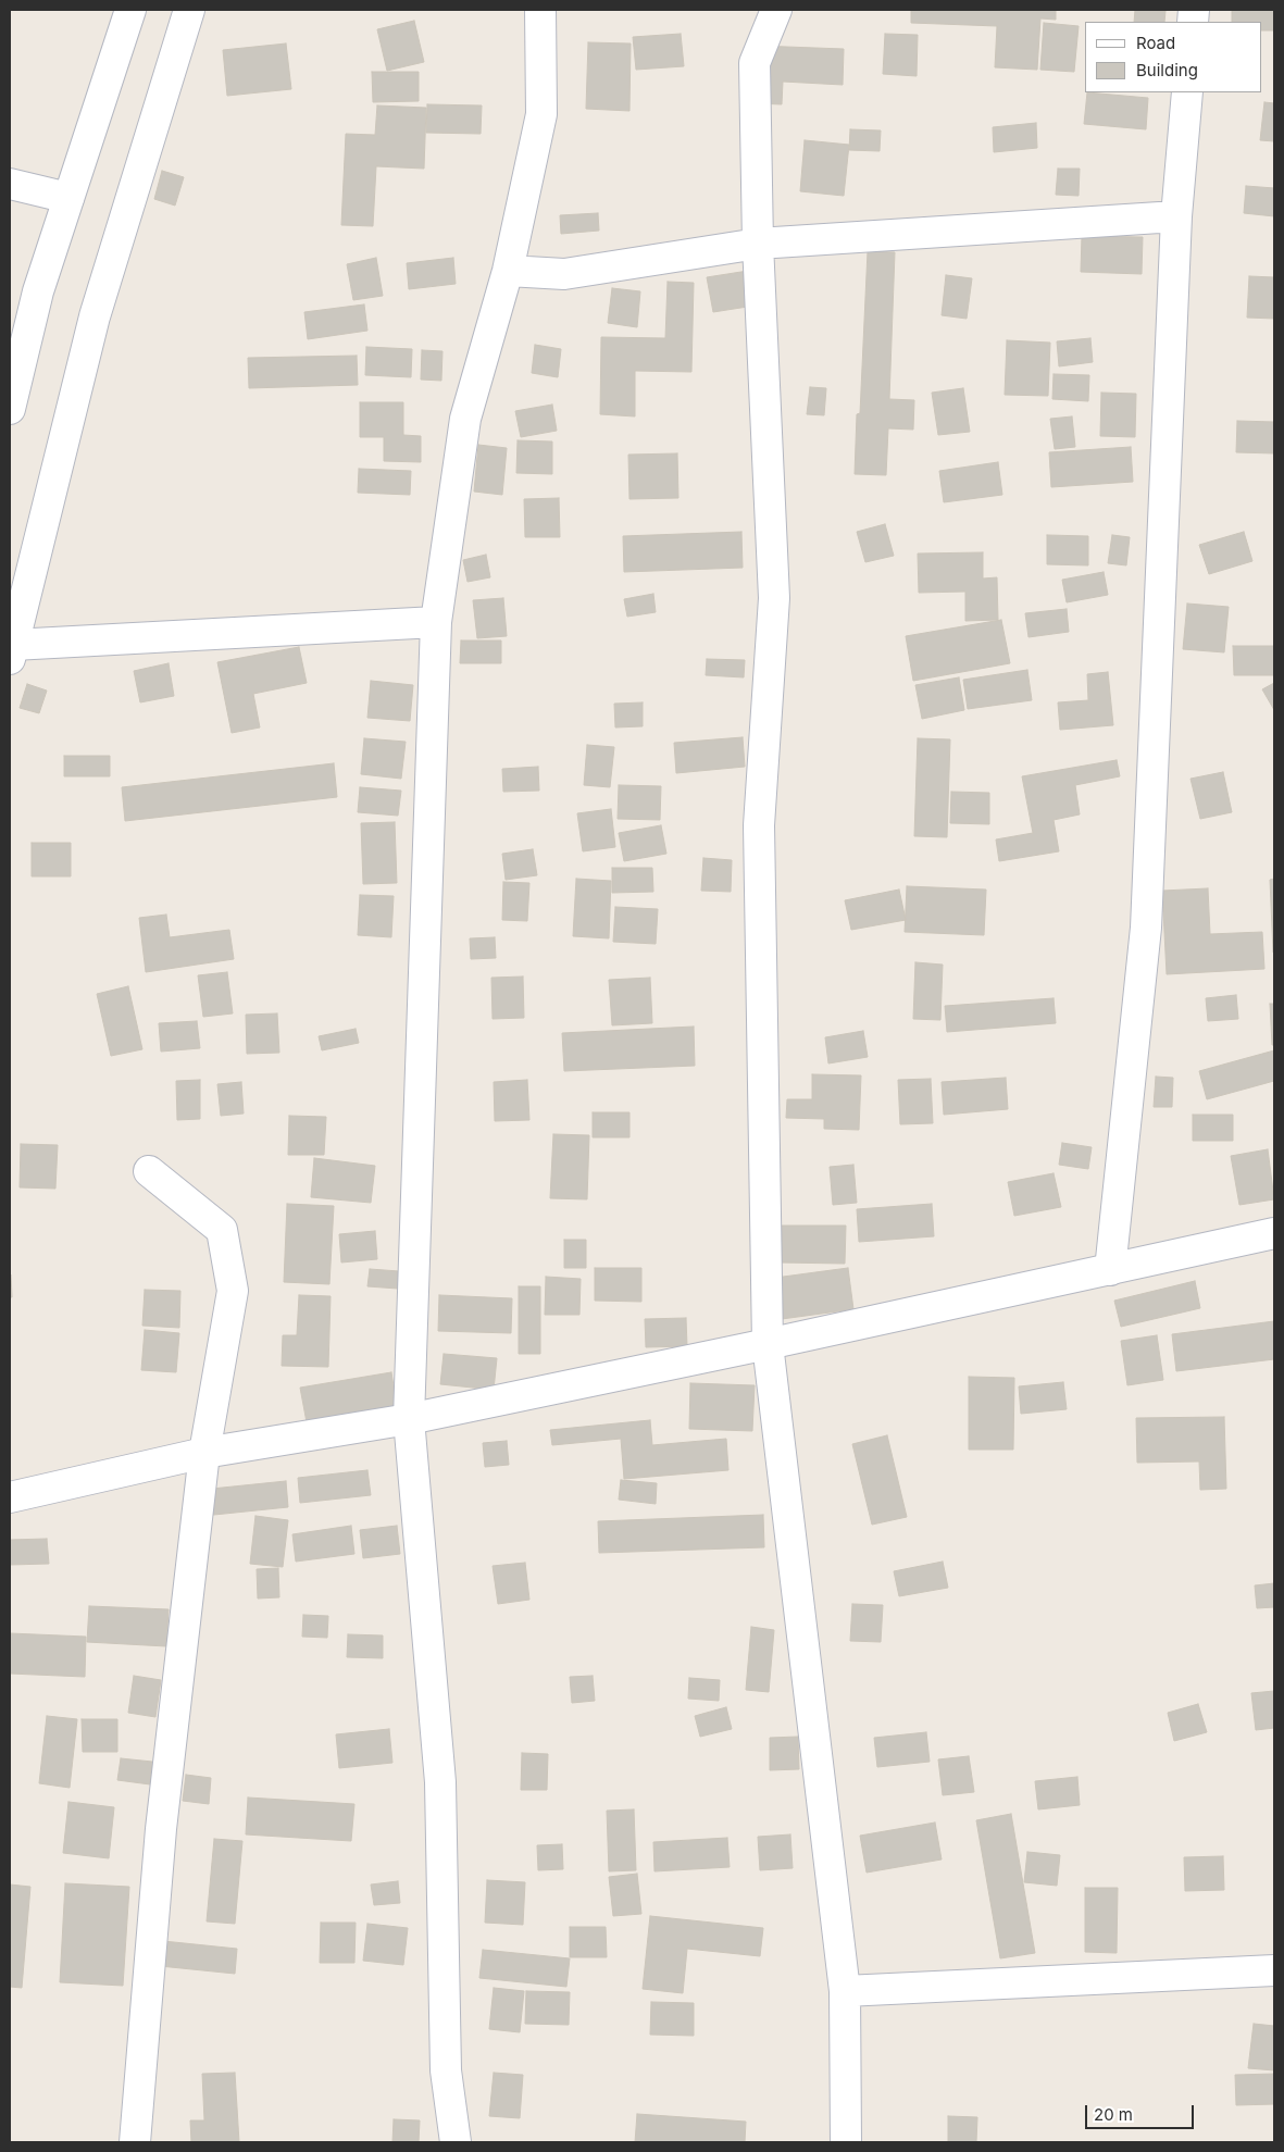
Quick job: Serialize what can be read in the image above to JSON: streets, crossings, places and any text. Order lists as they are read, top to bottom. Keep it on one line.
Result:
{"legend":["Road","Building"],"scale_bar":"20 m"}
